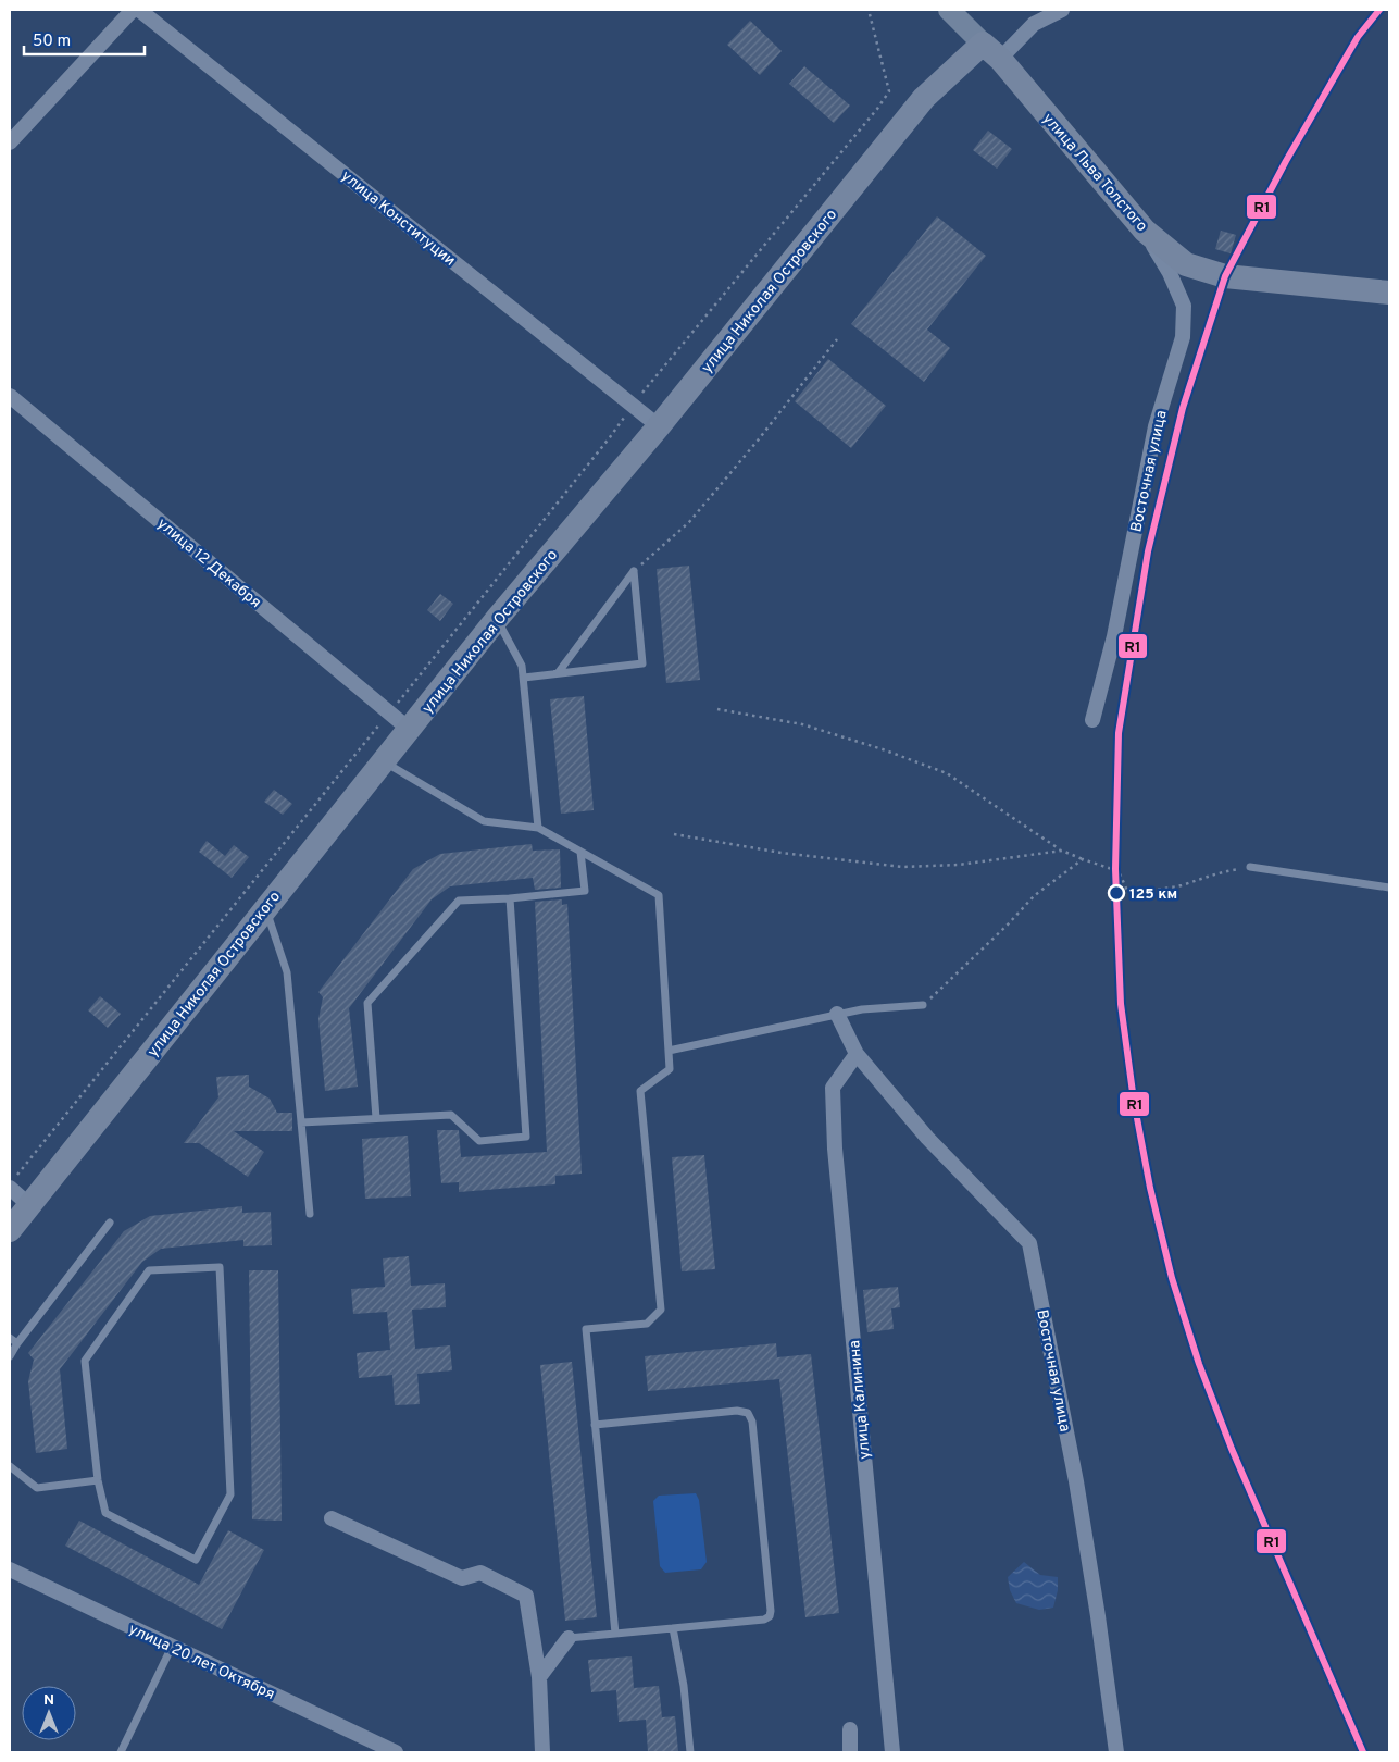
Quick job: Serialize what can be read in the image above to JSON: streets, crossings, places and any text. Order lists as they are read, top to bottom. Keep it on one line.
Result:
{"streets":{"main road":["улица Льва Толстого","улица Николая Островского"],"street":["улица Конституции","Восточная улица","улица 12 Декабря","улица Калинина","улица 20 лет Октября"]},"crossings":[["улица Льва Толстого","улица Николая Островского"],["улица Льва Толстого","Восточная улица"],["улица Конституции","улица Николая Островского"],["улица Николая Островского","улица 12 Декабря"],["Восточная улица","улица Калинина"]],"places":["125 км"],"lines":["transit line R1"],"scale_bar":"50 m","north":"top"}
